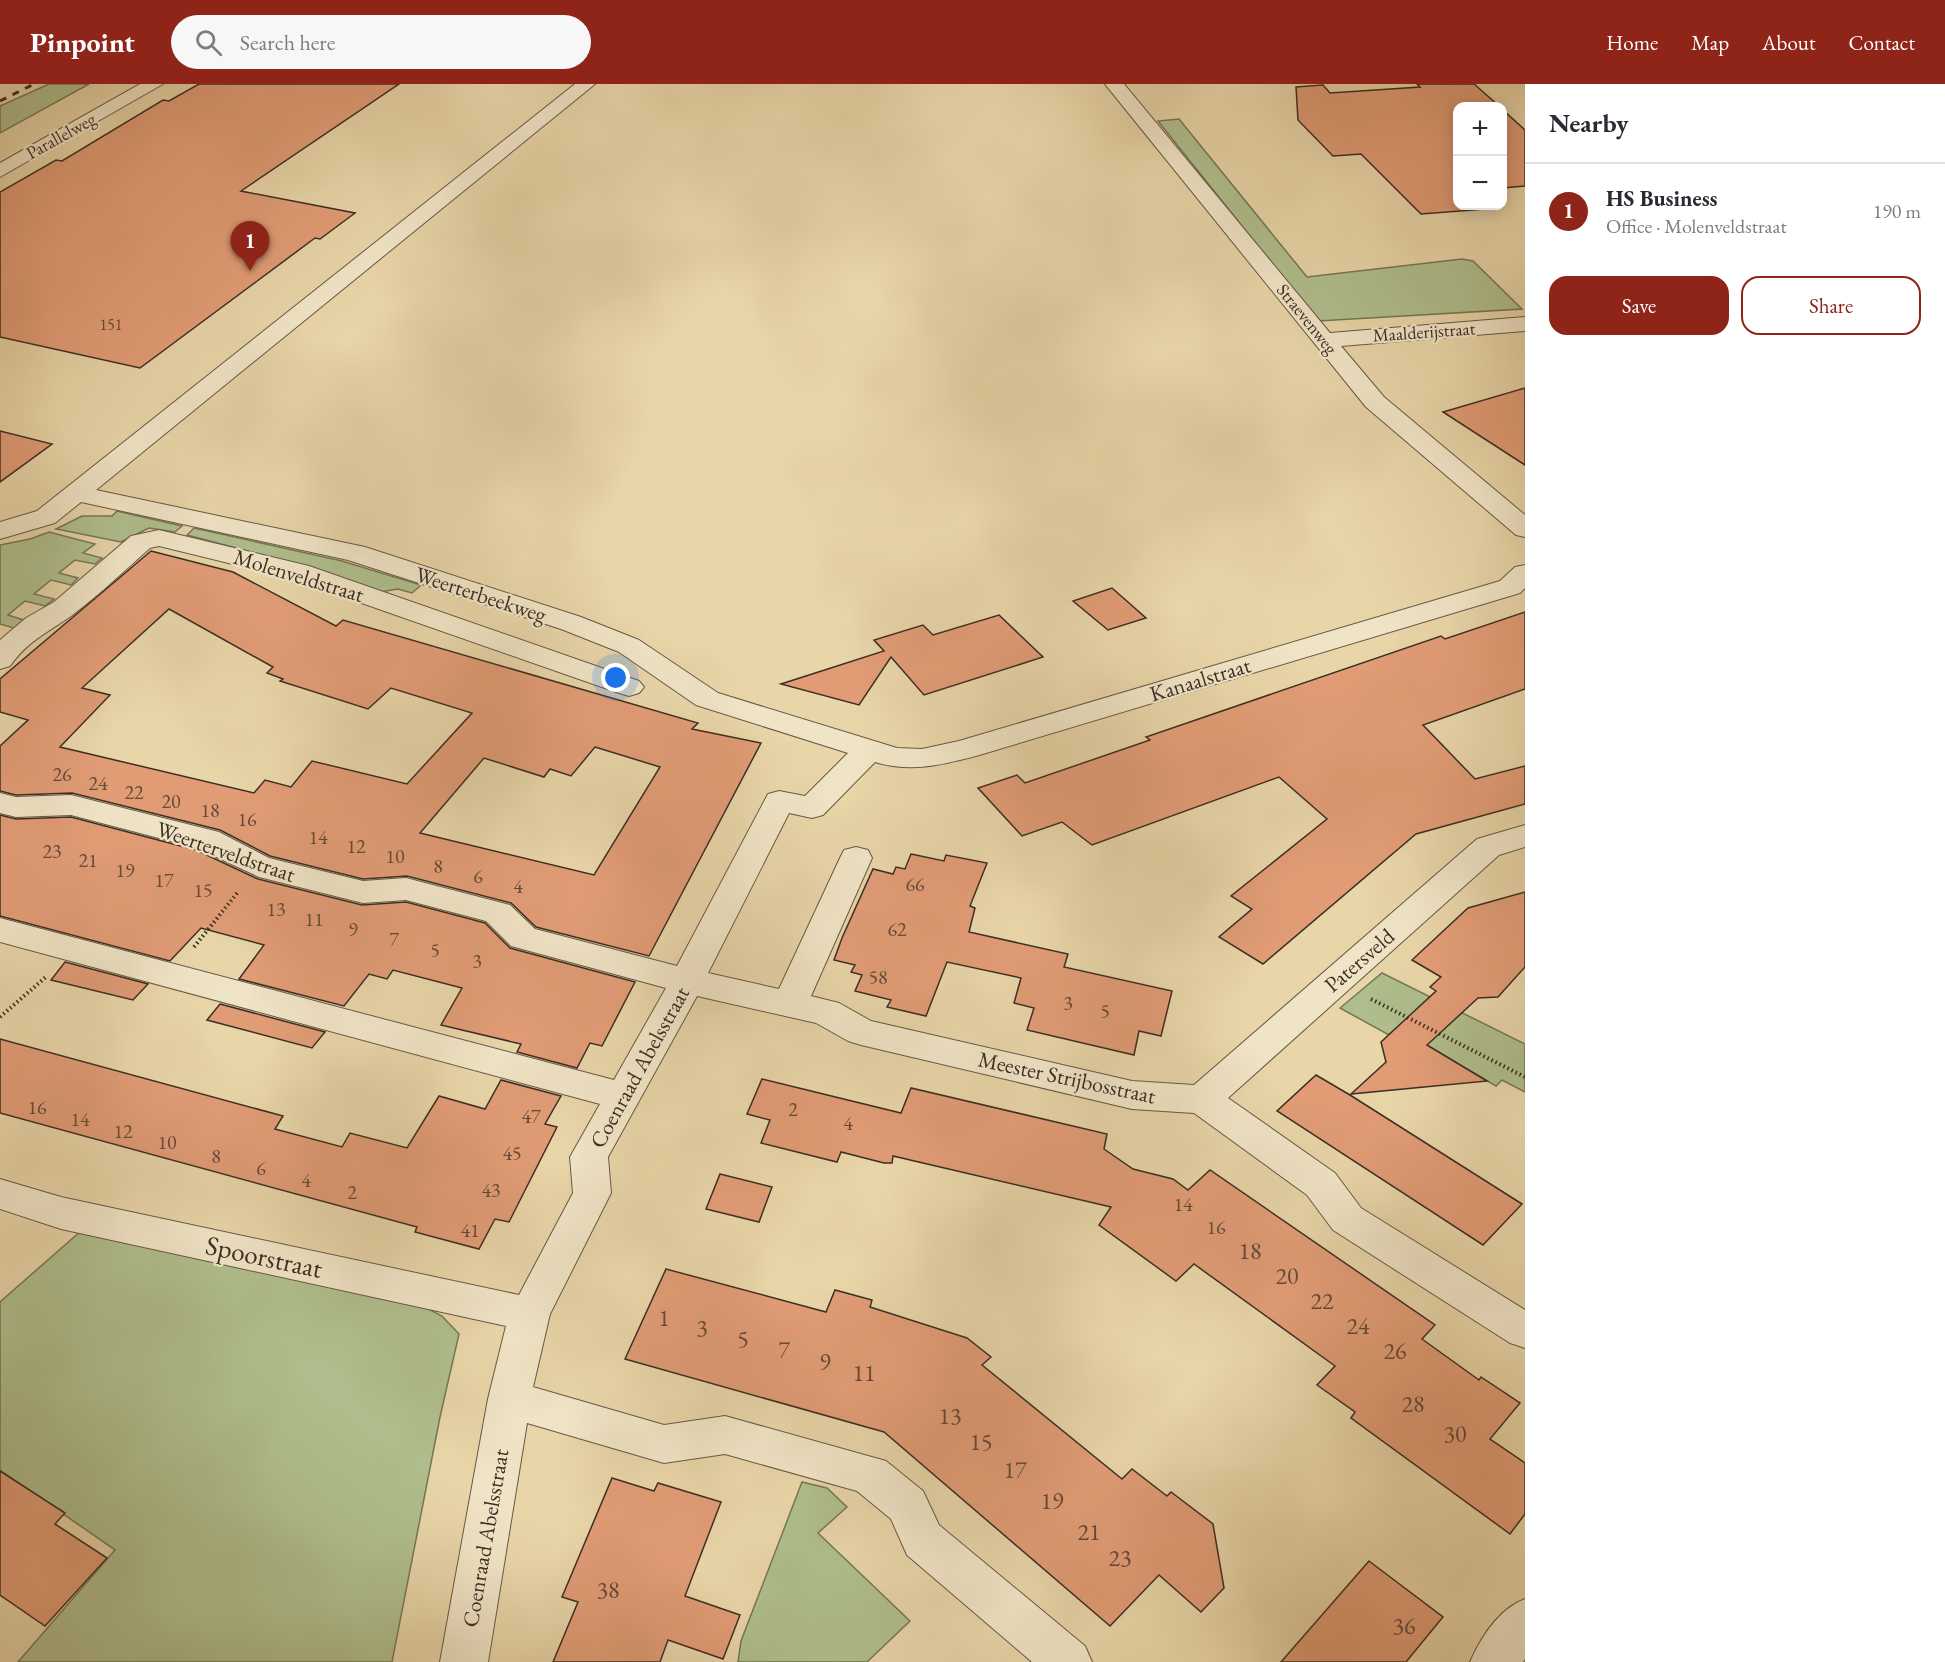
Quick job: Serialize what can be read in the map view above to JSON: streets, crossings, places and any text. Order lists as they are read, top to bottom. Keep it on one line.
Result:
{"streets":{"street":["Parallelweg","Straevenweg","Maalderijstraat","Molenveldstraat","Weerterbeekweg","Kanaalstraat","Weerterveldstraat","Patersveld","Coenraad Abelsstraat","Meester Strijbosstraat","Spoorstraat"]},"crossings":[["Straevenweg","Maalderijstraat"],["Weerterbeekweg","Kanaalstraat"],["Weerterbeekweg","Coenraad Abelsstraat"],["Kanaalstraat","Coenraad Abelsstraat"],["Weerterveldstraat","Coenraad Abelsstraat"],["Weerterveldstraat","Meester Strijbosstraat"],["Patersveld","Meester Strijbosstraat"],["Coenraad Abelsstraat","Meester Strijbosstraat"],["Coenraad Abelsstraat","Spoorstraat"]],"house_numbers":["151","26","24","22","20","18","16","14","12","23","10","21","8","19","6","17","66","4","15","13","11","9","62","7","5","3","58","3","5","16","2","47","14","4","12","10","45","8","6","4","43","2","14","16","41","18","20","22","1","24","3","5","7","26","9","11","28","13","30","15","17","19","21","23","38","36"],"page":{"header":"Pinpoint","search":"Search here","nav":["Home","Map","About","Contact"],"heading":"Nearby","map_buttons":["+","−"],"list":[{"mark":"1","name":"HS Business","note":"Office · Molenveldstraat","value":"190 m"}],"pins":"1","buttons":["Save","Share"]}}
